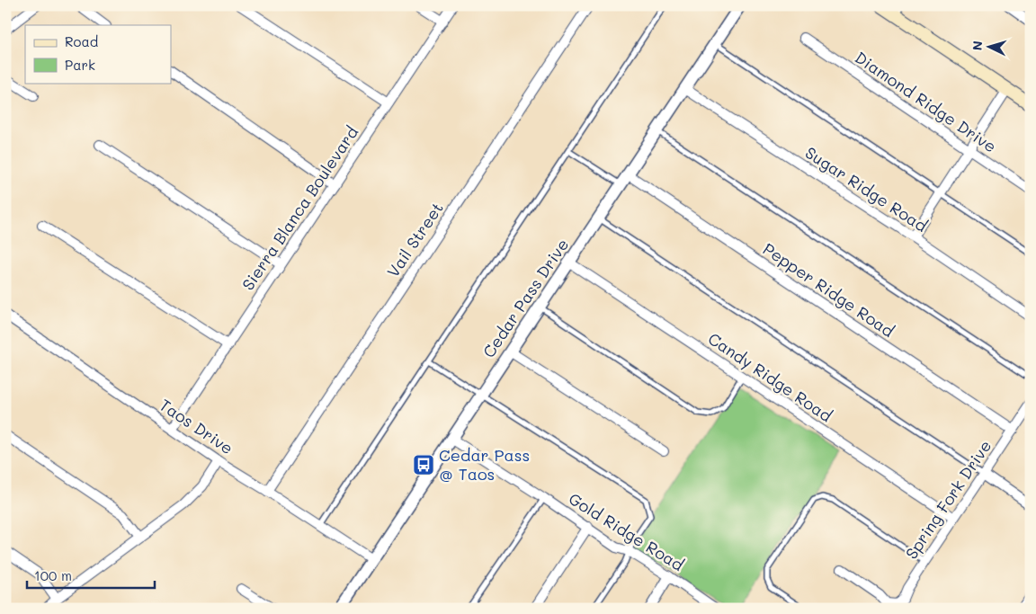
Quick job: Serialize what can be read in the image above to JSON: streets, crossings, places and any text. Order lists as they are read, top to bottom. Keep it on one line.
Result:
{"streets":{"street":["Diamond Ridge Drive","Sugar Ridge Road","Sierra Blanca Boulevard","Vail Street","Pepper Ridge Road","Cedar Pass Drive","Candy Ridge Road","Taos Drive","Spring Fork Drive","Gold Ridge Road"]},"crossings":[["Sugar Ridge Road","Cedar Pass Drive"],["Sierra Blanca Boulevard","Taos Drive"],["Vail Street","Taos Drive"],["Pepper Ridge Road","Cedar Pass Drive"],["Pepper Ridge Road","Spring Fork Drive"],["Cedar Pass Drive","Candy Ridge Road"],["Cedar Pass Drive","Taos Drive"],["Cedar Pass Drive","Gold Ridge Road"],["Candy Ridge Road","Spring Fork Drive"]],"places":{"bus stop":["Cedar Pass @ Taos"]},"legend":["Road","Park"],"scale_bar":"100 m","north":"left"}
